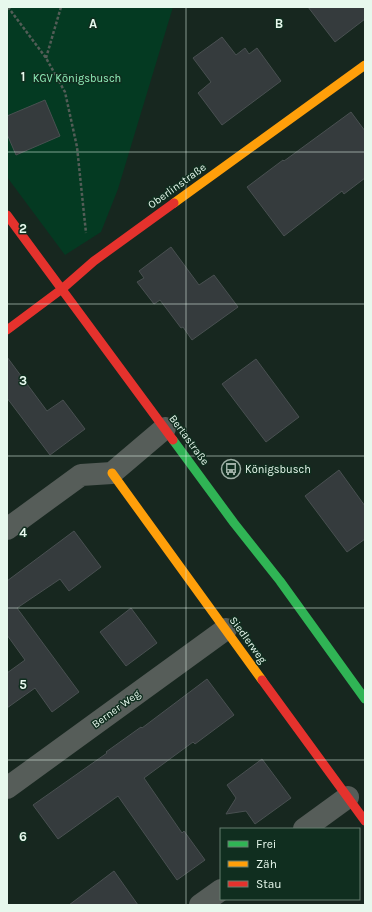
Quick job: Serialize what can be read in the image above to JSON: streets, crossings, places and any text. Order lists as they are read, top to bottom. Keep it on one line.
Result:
{"streets":{"street":["Oberlinstraße","Bertastraße","Siedlerweg","Berner Weg"]},"crossings":[["Oberlinstraße","Bertastraße"],["Siedlerweg","Berner Weg"]],"parks":["KGV Königsbusch"],"places":{"bus stop":["Königsbusch"]},"legend":["Frei","Zäh","Stau"],"grid":{"columns":["A","B"],"rows":["1","2","3","4","5","6"]}}
